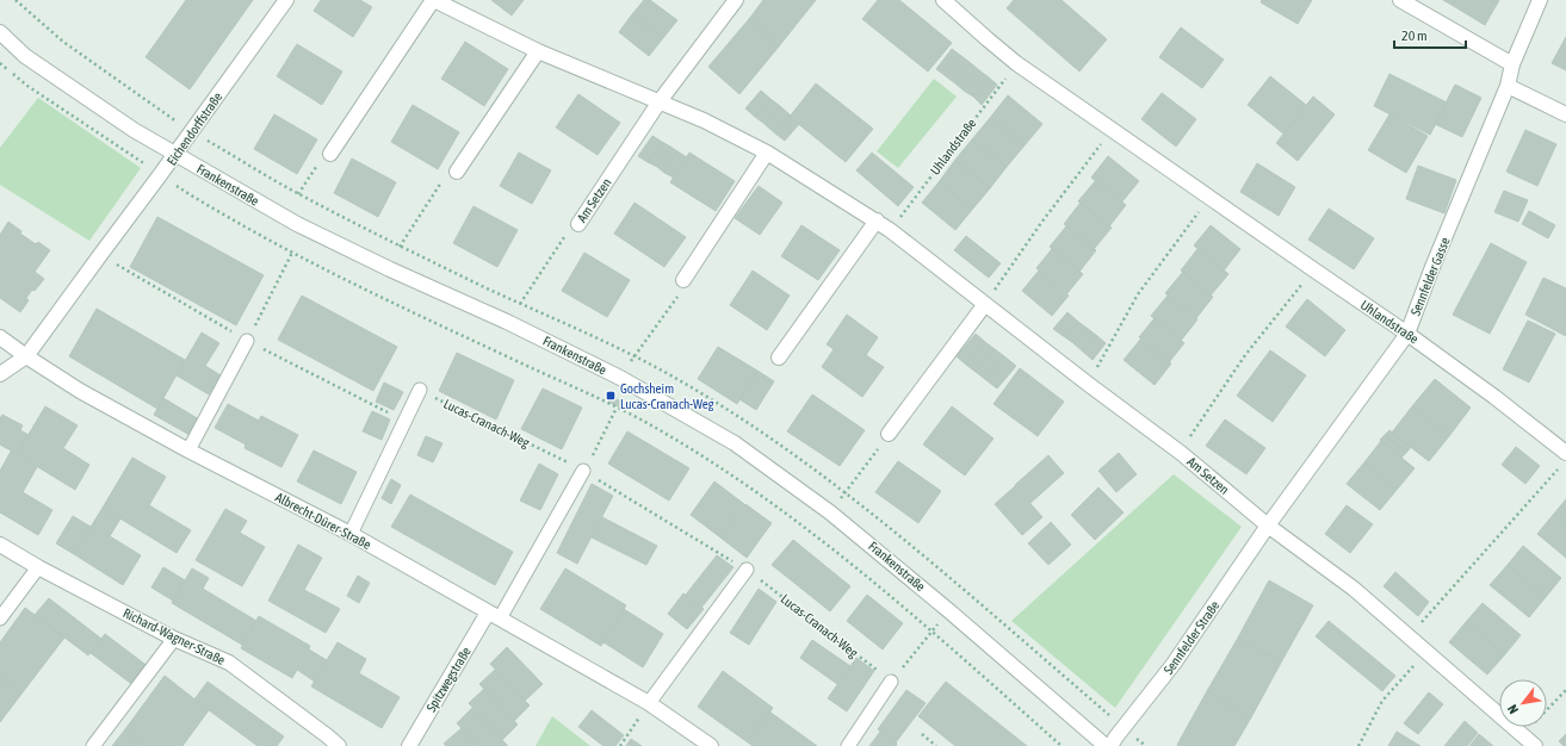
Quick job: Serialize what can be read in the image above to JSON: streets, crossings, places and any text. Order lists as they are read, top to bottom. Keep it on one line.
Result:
{"streets":{"street":["Eichendorffstraße","Uhlandstraße","Frankenstraße","Am Setzen","Sennfelder Gasse","Albrecht-Dürer-Straße","Richard-Wagner-Straße","Sennfelder Straße","Spitzwegstraße"],"path":["Lucas-Cranach-Weg"]},"crossings":[["Eichendorffstraße","Frankenstraße"],["Eichendorffstraße","Albrecht-Dürer-Straße"],["Uhlandstraße","Am Setzen"],["Uhlandstraße","Sennfelder Gasse"],["Am Setzen","Sennfelder Gasse"],["Am Setzen","Sennfelder Straße"],["Sennfelder Gasse","Sennfelder Straße"],["Albrecht-Dürer-Straße","Spitzwegstraße"]],"places":{"transit":["Gochsheim Lucas-Cranach-Weg"]},"scale_bar":"20 m","north":"bottom left"}
